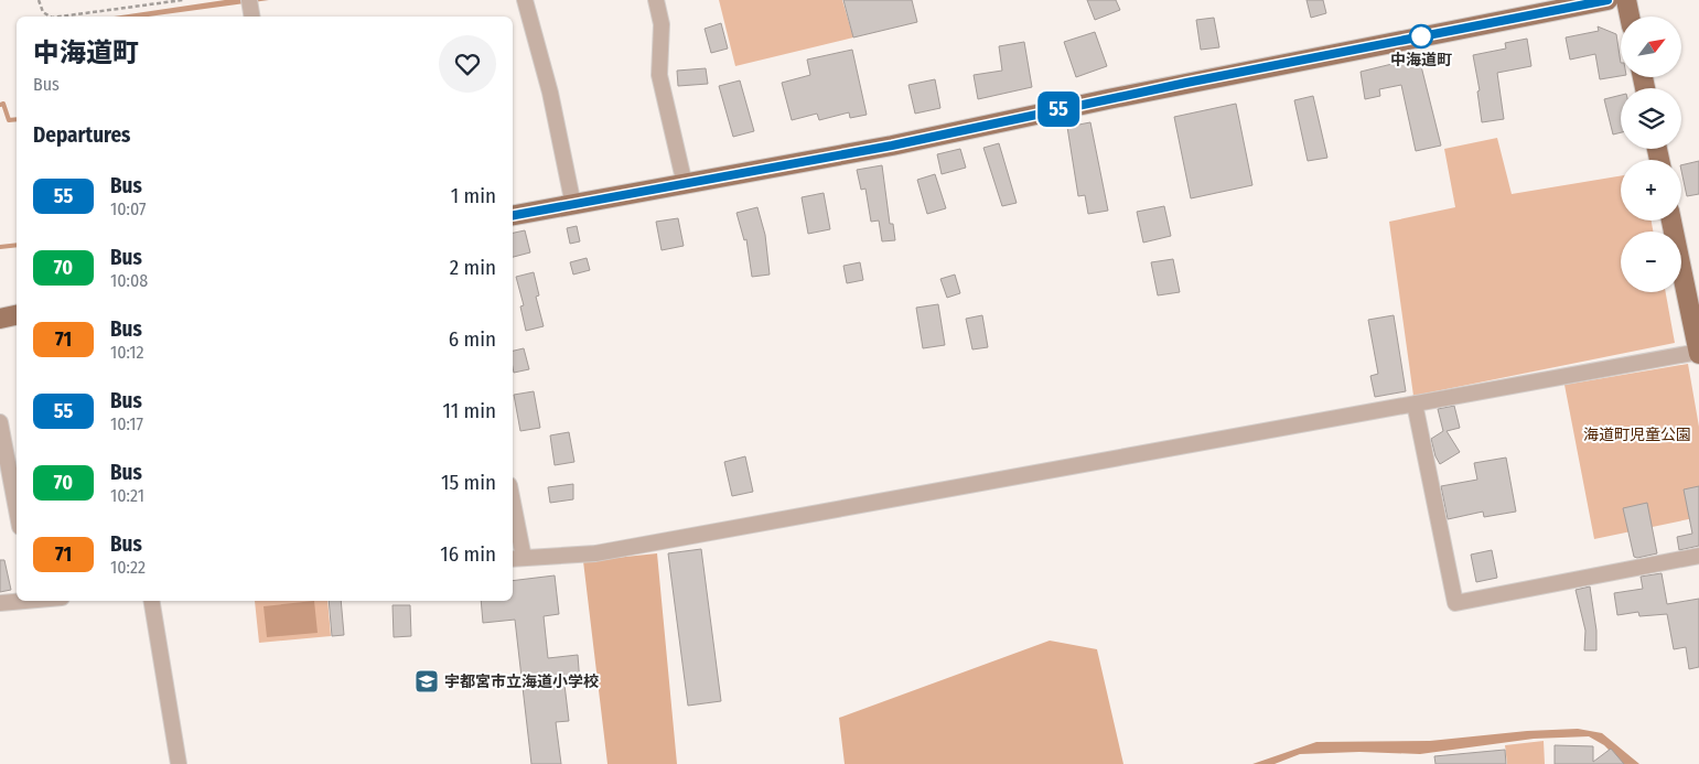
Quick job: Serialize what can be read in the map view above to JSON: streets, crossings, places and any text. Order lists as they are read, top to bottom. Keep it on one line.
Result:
{"parks":["海道町児童公園"],"places":{"other":["中海道町"],"school or university":["宇都宮市立海道小学校"]},"lines":["bus line 55"],"north":"top right","page":{"on_map":"55","map_buttons":["+","−"],"heading":[["中海道町","Bus"],"Departures"],"list":[{"mark":"55","name":"Bus","note":"10:07","value":"1 min"},{"mark":"70","name":"Bus","note":"10:08","value":"2 min"},{"mark":"71","name":"Bus","note":"10:12","value":"6 min"},{"mark":"55","name":"Bus","note":"10:17","value":"11 min"},{"mark":"70","name":"Bus","note":"10:21","value":"15 min"},{"mark":"71","name":"Bus","note":"10:22","value":"16 min"}]}}
